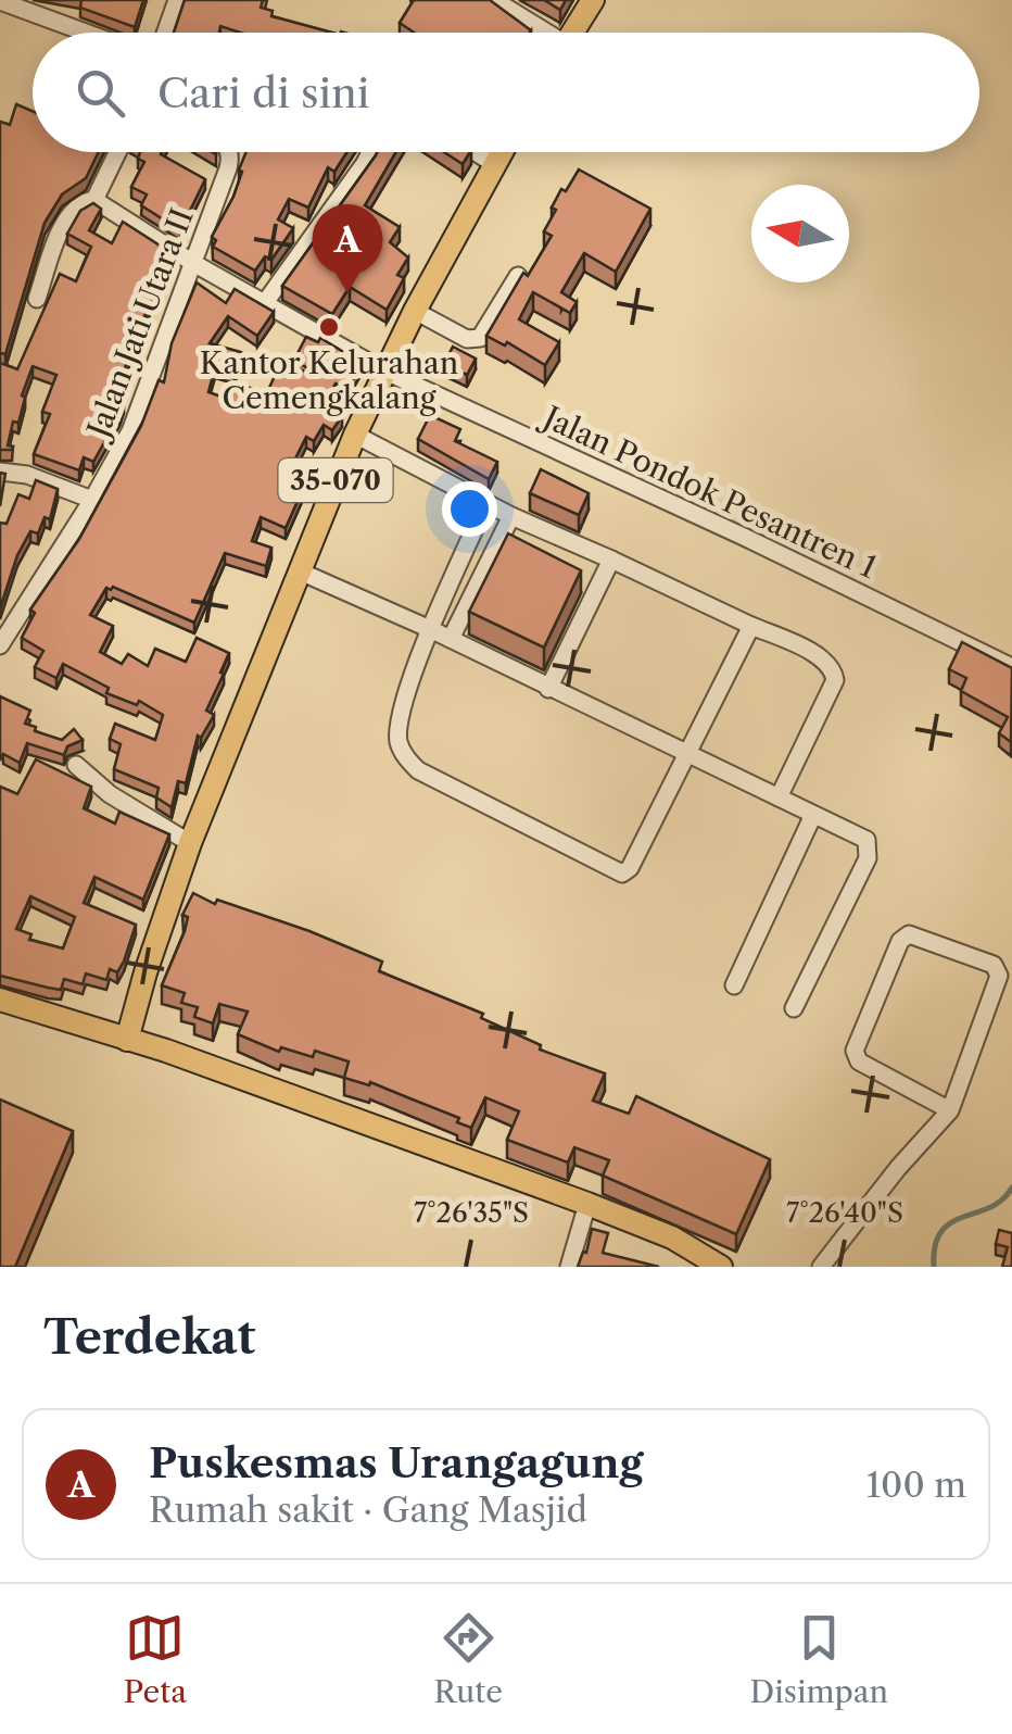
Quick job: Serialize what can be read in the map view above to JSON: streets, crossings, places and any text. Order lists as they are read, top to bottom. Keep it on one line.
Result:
{"streets":{"main road":["35-070"],"street":["Jalan Jati Utara II","Jalan Pondok Pesantren 1"]},"crossings":[["Jalan Jati Utara II","Jalan Pondok Pesantren 1"],["35-070","Jalan Pondok Pesantren 1"]],"places":["Kantor Kelurahan Cemengkalang"],"north":"left","page":{"search":"Cari di sini","pins":"A","heading":"Terdekat","list":[{"mark":"A","name":"Puskesmas Urangagung","note":"Rumah sakit · Gang Masjid","value":"100 m"}],"nav":["Peta","Rute","Disimpan"]},"coordinates":["7°26'35\"S","7°26'40\"S"]}
